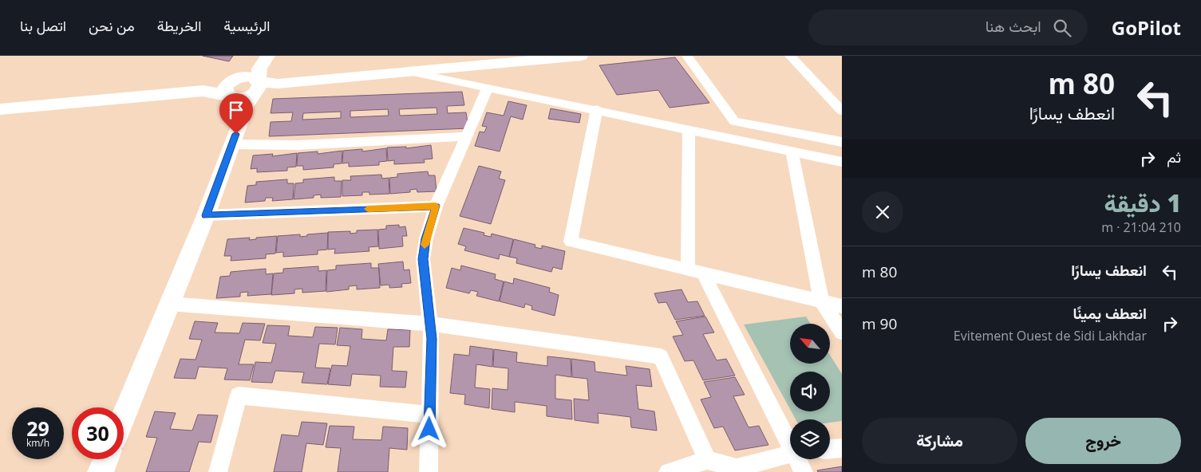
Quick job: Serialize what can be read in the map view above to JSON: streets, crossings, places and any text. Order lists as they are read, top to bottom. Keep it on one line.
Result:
{"north":"top left","page":{"header":"GoPilot","search":"ابحث هنا","nav":["الرئيسية","الخريطة","من نحن","اتصل بنا"],"turn":["80 m","انعطف يسارًا"],"then":"ثم","heading":["1 دقيقة","210 m · 21:04"],"list":[{"name":"انعطف يسارًا","value":"80 m"},{"name":"انعطف يمينًا","note":"Evitement Ouest de Sidi Lakhdar","value":"90 m"}],"speed":"29 km/h","limit":"30","buttons":["خروج","مشاركة"]}}
